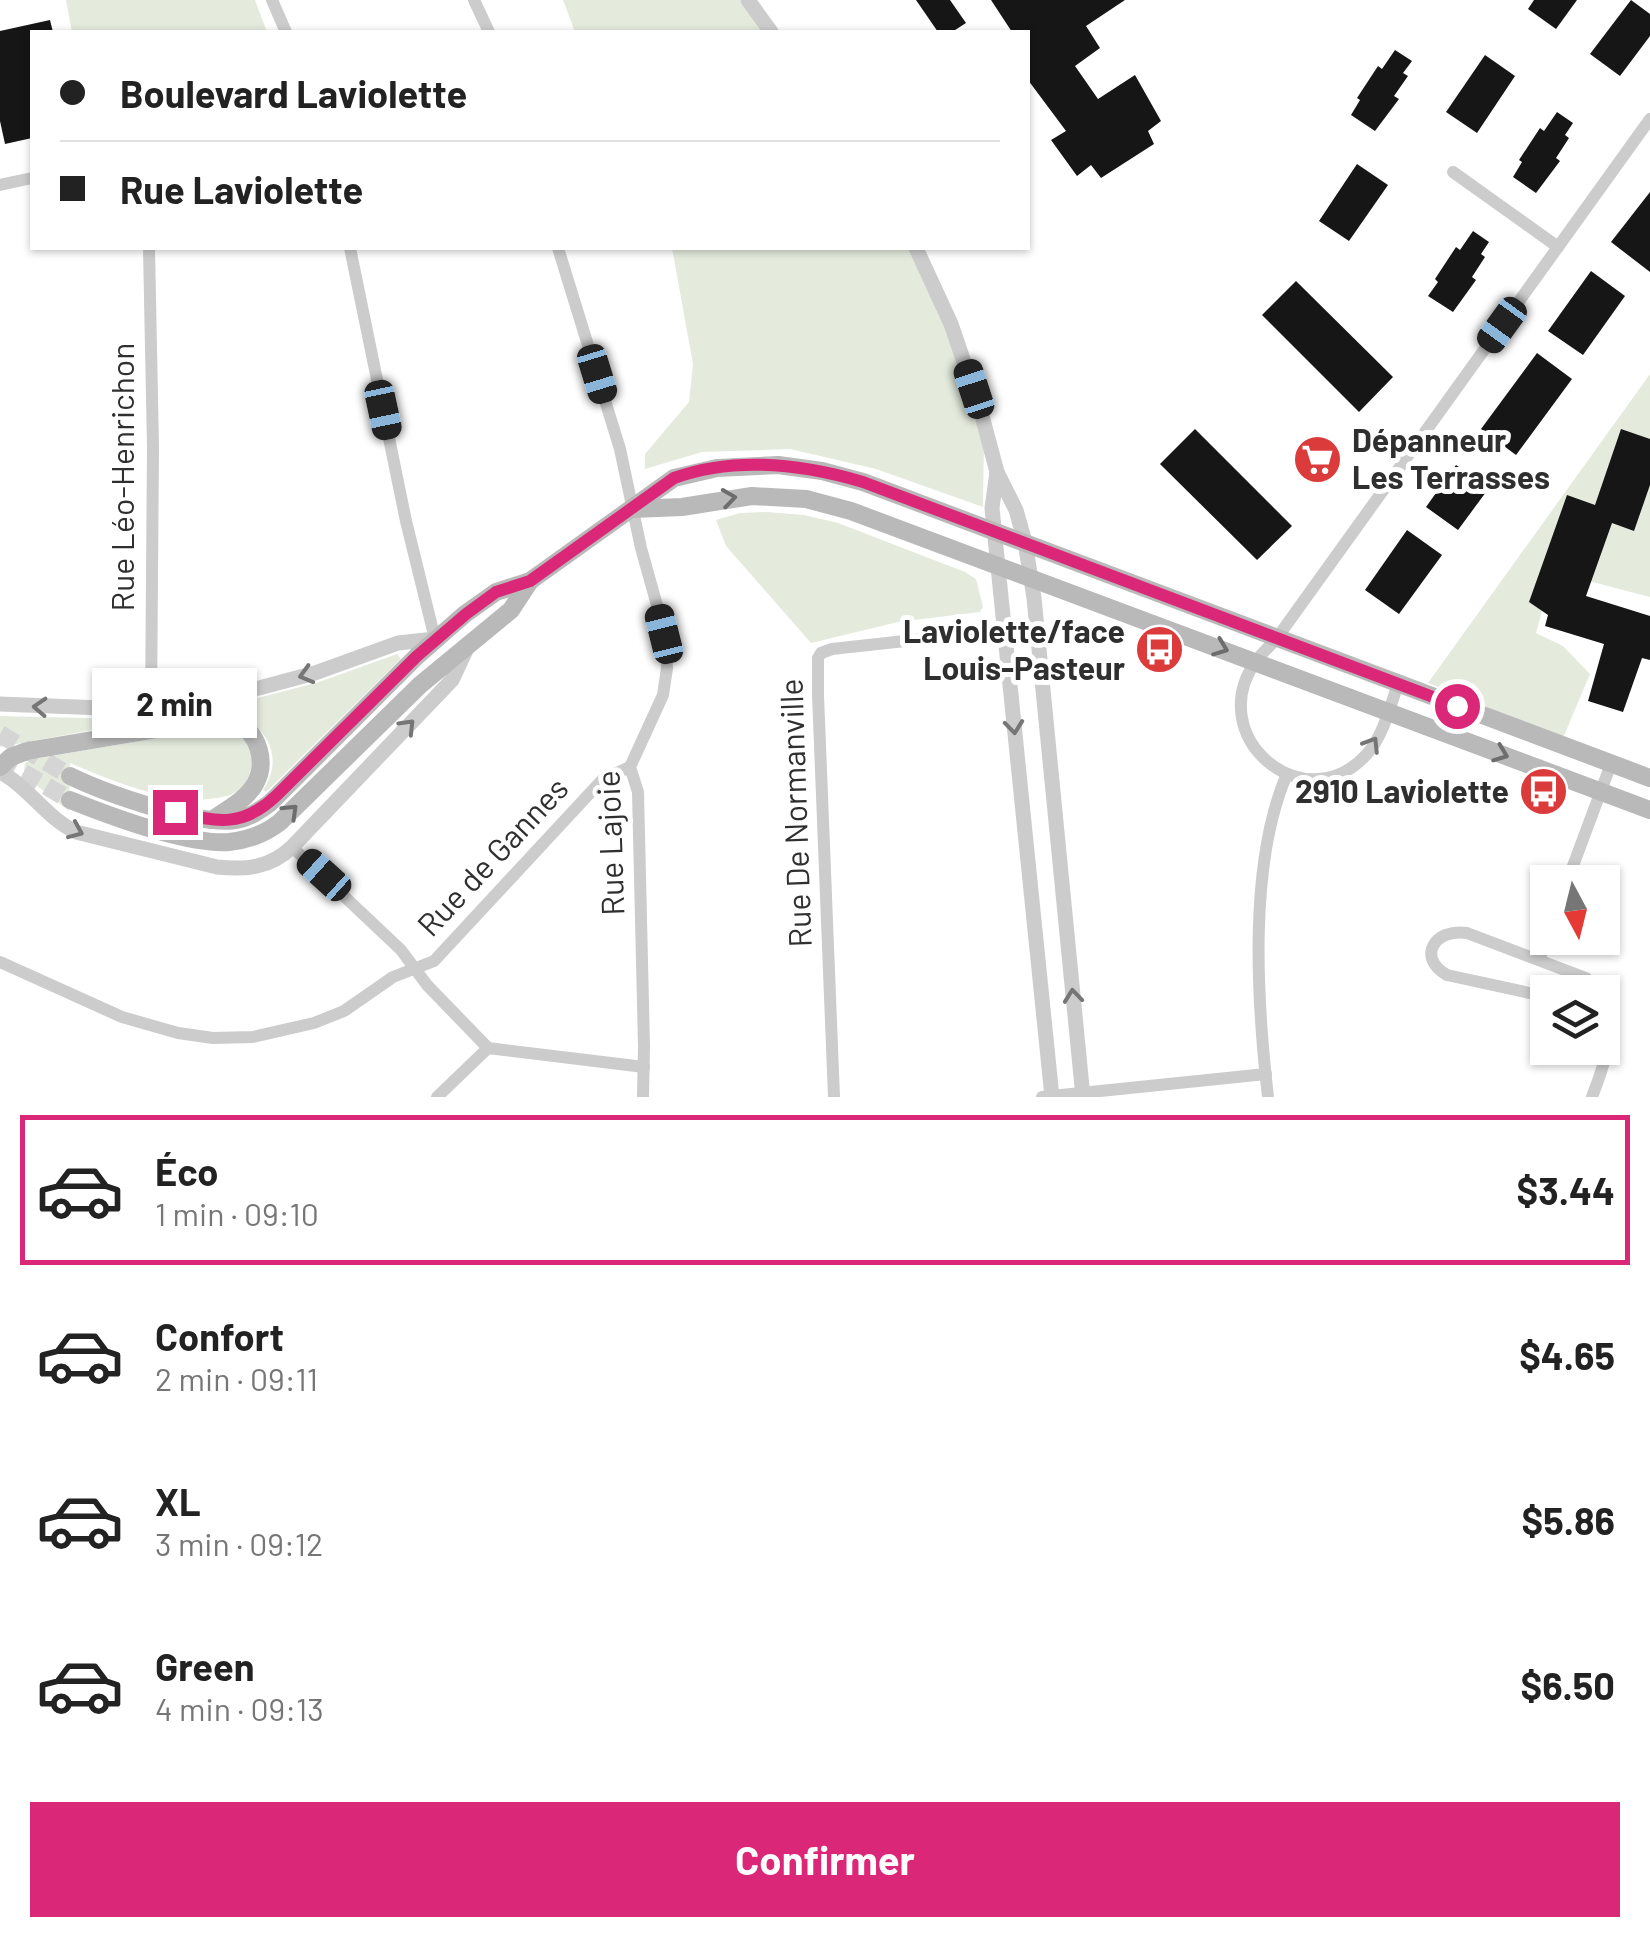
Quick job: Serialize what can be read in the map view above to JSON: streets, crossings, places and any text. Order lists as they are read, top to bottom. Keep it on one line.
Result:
{"streets":{"street":["Rue Léo-Henrichon","Rue De Normanville","Rue Lajoie","Rue de Gannes"]},"crossings":[["Rue Lajoie","Rue de Gannes"]],"places":{"supermarket":["Dépanneur Les Terrasses"],"bus stop":["Laviolette/face Louis-Pasteur","2910 Laviolette"]},"north":"bottom","page":{"banner":["Boulevard Laviolette","Rue Laviolette"],"bubble":"2 min","list":[{"name":"Éco","note":"1 min · 09:10","value":"$3.44"},{"name":"Confort","note":"2 min · 09:11","value":"$4.65"},{"name":"XL","note":"3 min · 09:12","value":"$5.86"},{"name":"Green","note":"4 min · 09:13","value":"$6.50"}],"buttons":"Confirmer"}}
